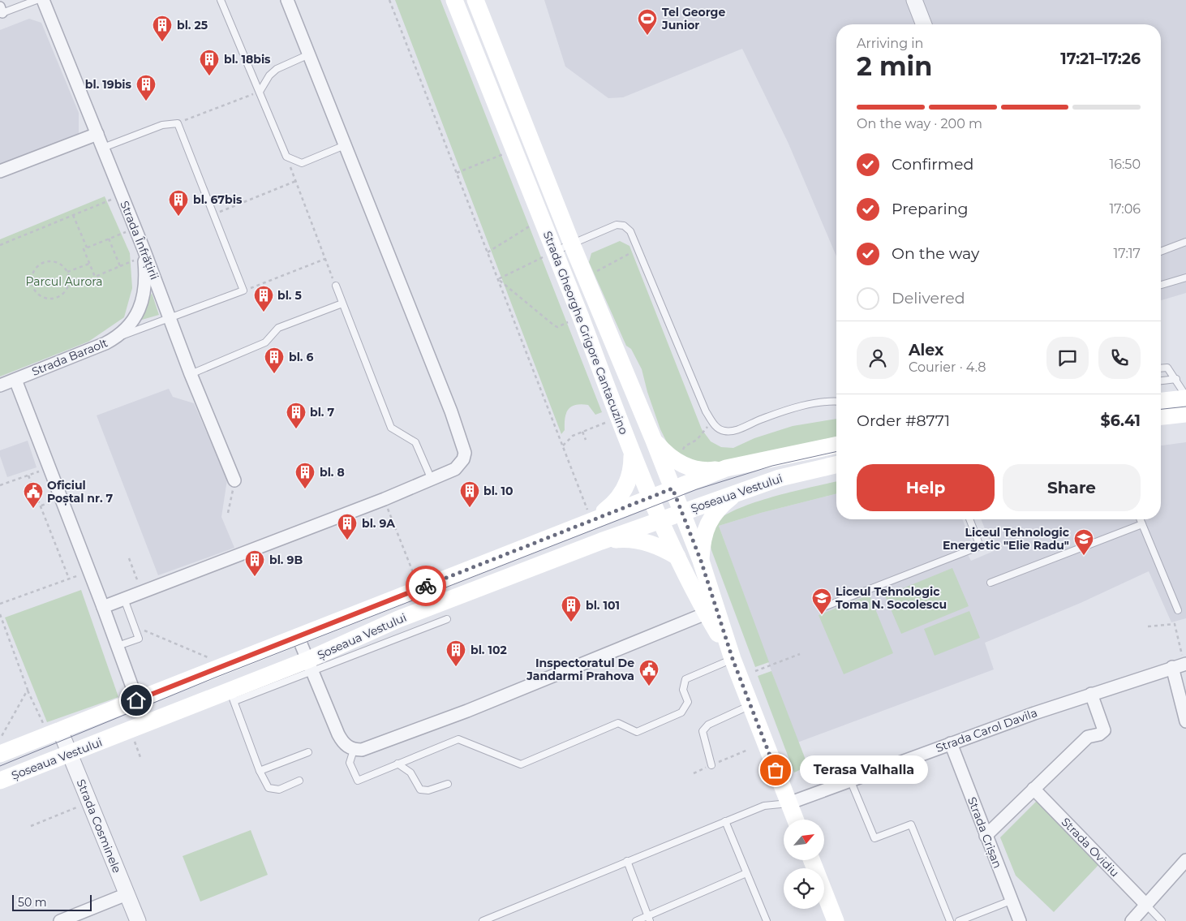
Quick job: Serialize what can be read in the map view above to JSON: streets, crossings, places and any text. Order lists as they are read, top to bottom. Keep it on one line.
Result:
{"streets":{"main road":["Strada Gheorghe Grigore Cantacuzino","Șoseaua Vestului"],"street":["Strada Înfrățirii","Strada Baraolt","Strada Carol Davila","Strada Cosminele","Strada Crișan","Strada Ovidiu"]},"crossings":[["Strada Înfrățirii","Strada Baraolt"],["Strada Gheorghe Grigore Cantacuzino","Șoseaua Vestului"],["Strada Gheorghe Grigore Cantacuzino","Strada Carol Davila"],["Șoseaua Vestului","Strada Cosminele"],["Strada Carol Davila","Strada Crișan"]],"parks":["Parcul Aurora"],"places":{"sports":["Tel George Junior"],"building":["bl. 25","bl. 18bis","bl. 19bis","bl. 67bis","bl. 5","bl. 6","bl. 7","bl. 8","bl. 10","bl. 9A","bl. 9B","bl. 101","bl. 102"],"public building":["Oficiul Poștal nr. 7","Inspectoratul De Jandarmi Prahova"],"school or university":["Liceul Tehnologic Energetic \"Elie Radu\"","Liceul Tehnologic Toma N. Socolescu"],"other":["Terasa Valhalla"]},"scale_bar":"50 m","north":"top right","page":{"heading":["2 min","Arriving in","17:21–17:26"],"panel":["Alex","Courier · 4.8","Order #8771","$6.41"],"bar":"On the way · 200 m","list":[["Confirmed","16:50"],["Preparing","17:06"],["On the way","17:17"],"Delivered"],"buttons":["Help","Share"],"bubble":"Terasa Valhalla","scale":"50 m"}}
